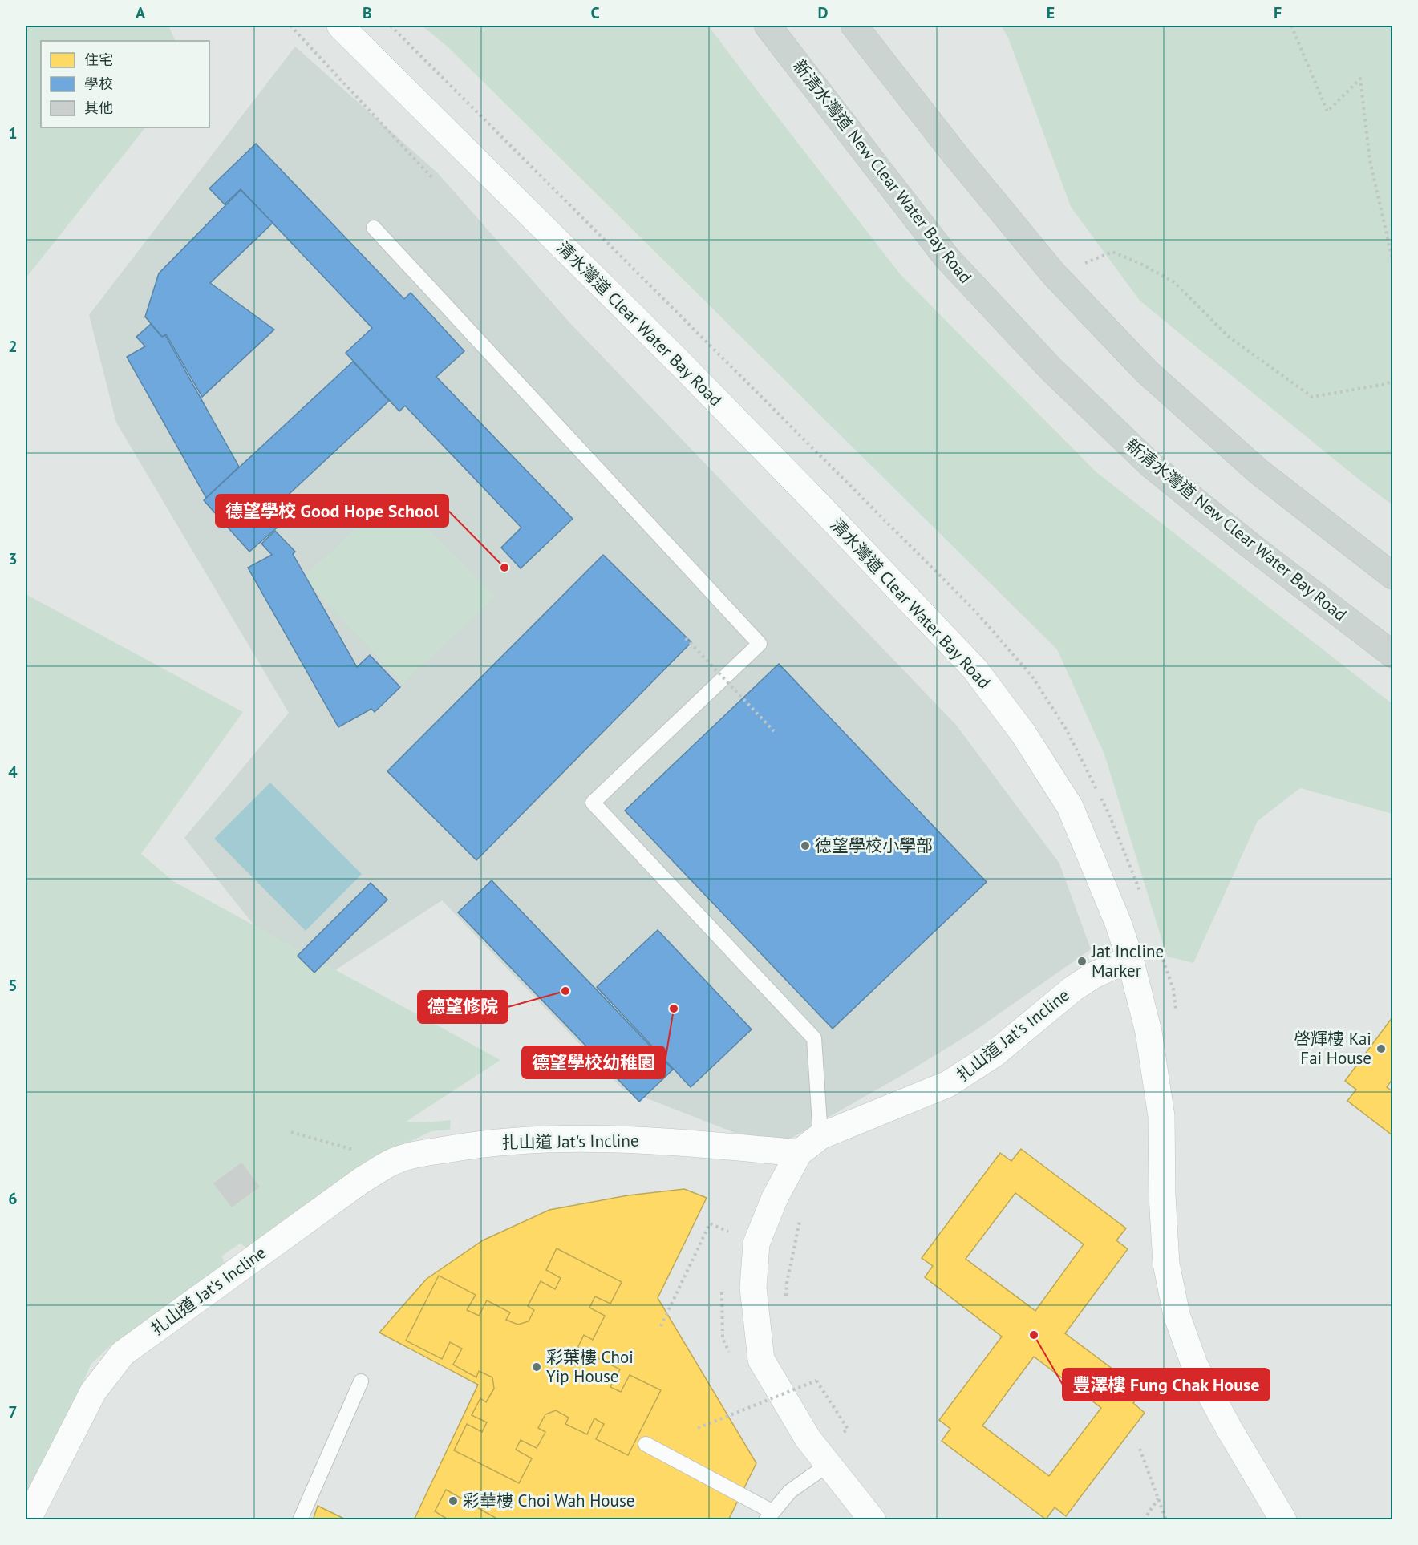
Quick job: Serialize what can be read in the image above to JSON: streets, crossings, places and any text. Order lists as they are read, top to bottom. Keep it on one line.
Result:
{"streets":{"main road":["新清水灣道 New Clear Water Bay Road","清水灣道 Clear Water Bay Road","扎山道 Jat's Incline"]},"crossings":[["清水灣道 Clear Water Bay Road","扎山道 Jat's Incline"]],"places":["德望學校 Good Hope School","德望學校小學部","Jat Incline Marker","德望修院","德望學校幼稚園","啓輝樓 Kai Fai House","豐澤樓 Fung Chak House","彩葉樓 Choi Yip House","彩華樓 Choi Wah House"],"legend":["住宅","學校","其他"],"grid":{"columns":["A","B","C","D","E","F"],"rows":["1","2","3","4","5","6","7"]}}
